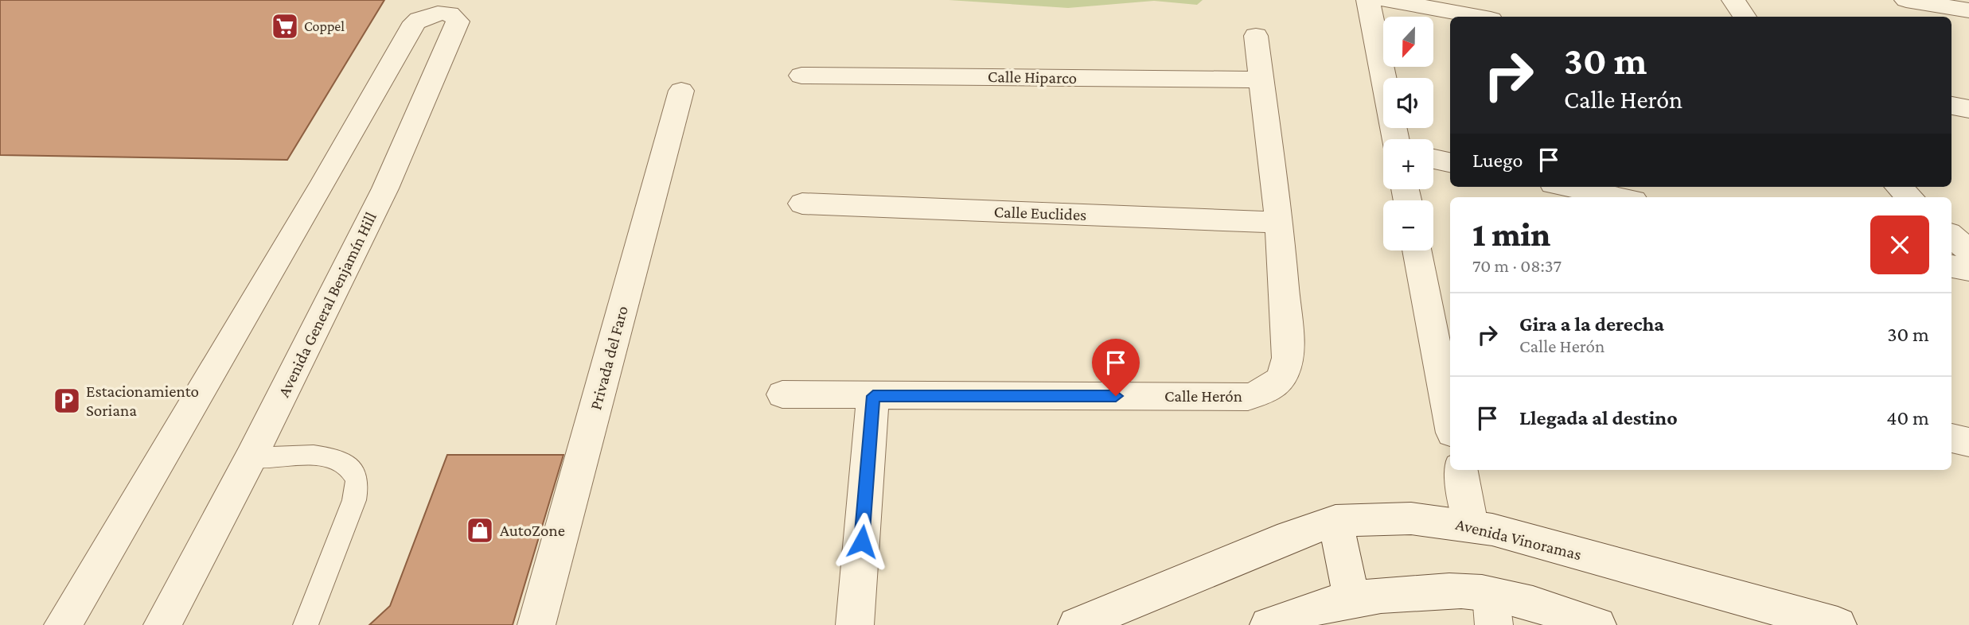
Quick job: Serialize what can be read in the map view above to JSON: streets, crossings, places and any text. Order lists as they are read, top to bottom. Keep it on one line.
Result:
{"streets":{"street":["Calle Hiparco","Calle Euclides","Avenida General Benjamín Hill","Privada del Faro","Calle Herón","Avenida Vinoramas"]},"crossings":[["Calle Hiparco","Calle Herón"],["Calle Euclides","Calle Herón"]],"places":{"supermarket":["Coppel"],"parking":["Estacionamiento Soriana"],"shop":["AutoZone"]},"north":"bottom","page":{"map_buttons":["+","−"],"turn":["30 m","Calle Herón"],"then":"Luego","heading":["1 min","70 m · 08:37"],"list":[{"name":"Gira a la derecha","note":"Calle Herón","value":"30 m"},{"name":"Llegada al destino","value":"40 m"}]}}
